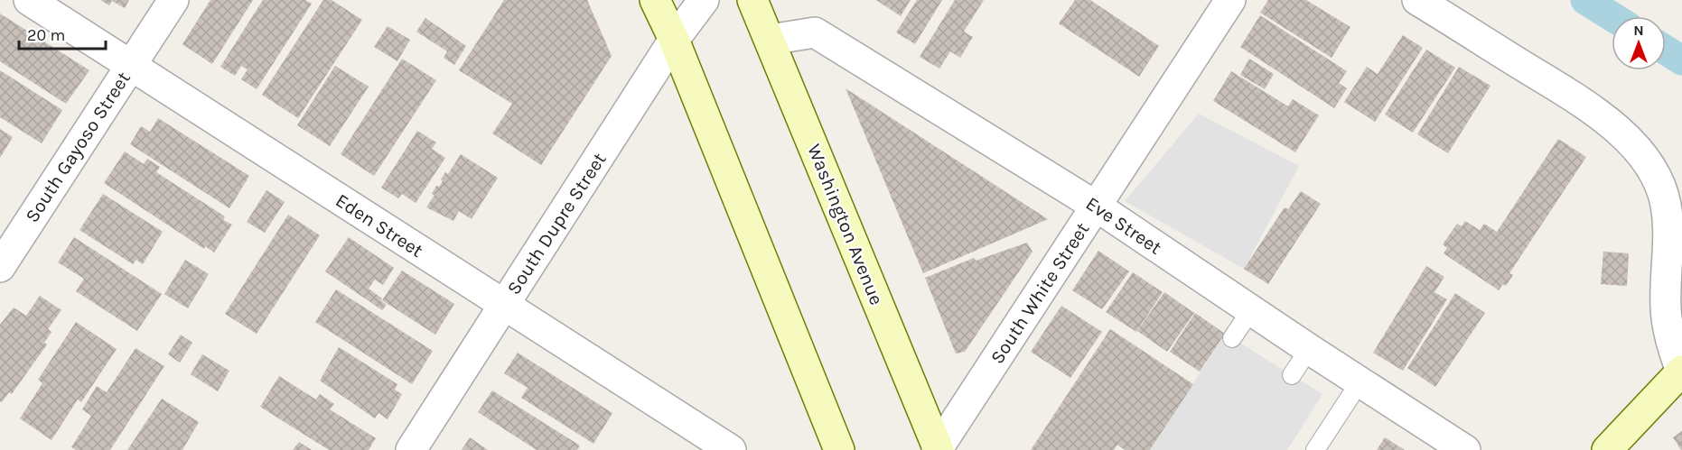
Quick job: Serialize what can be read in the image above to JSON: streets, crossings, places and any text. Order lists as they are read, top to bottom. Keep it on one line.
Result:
{"streets":{"street":["South Gayoso Street","South Dupre Street","Washington Avenue","Eden Street","Eve Street","South White Street"]},"crossings":[["South Gayoso Street","Eden Street"],["South Dupre Street","Eden Street"],["Washington Avenue","Eve Street"],["Washington Avenue","South White Street"],["Eve Street","South White Street"]],"scale_bar":"20 m","north":"top"}
